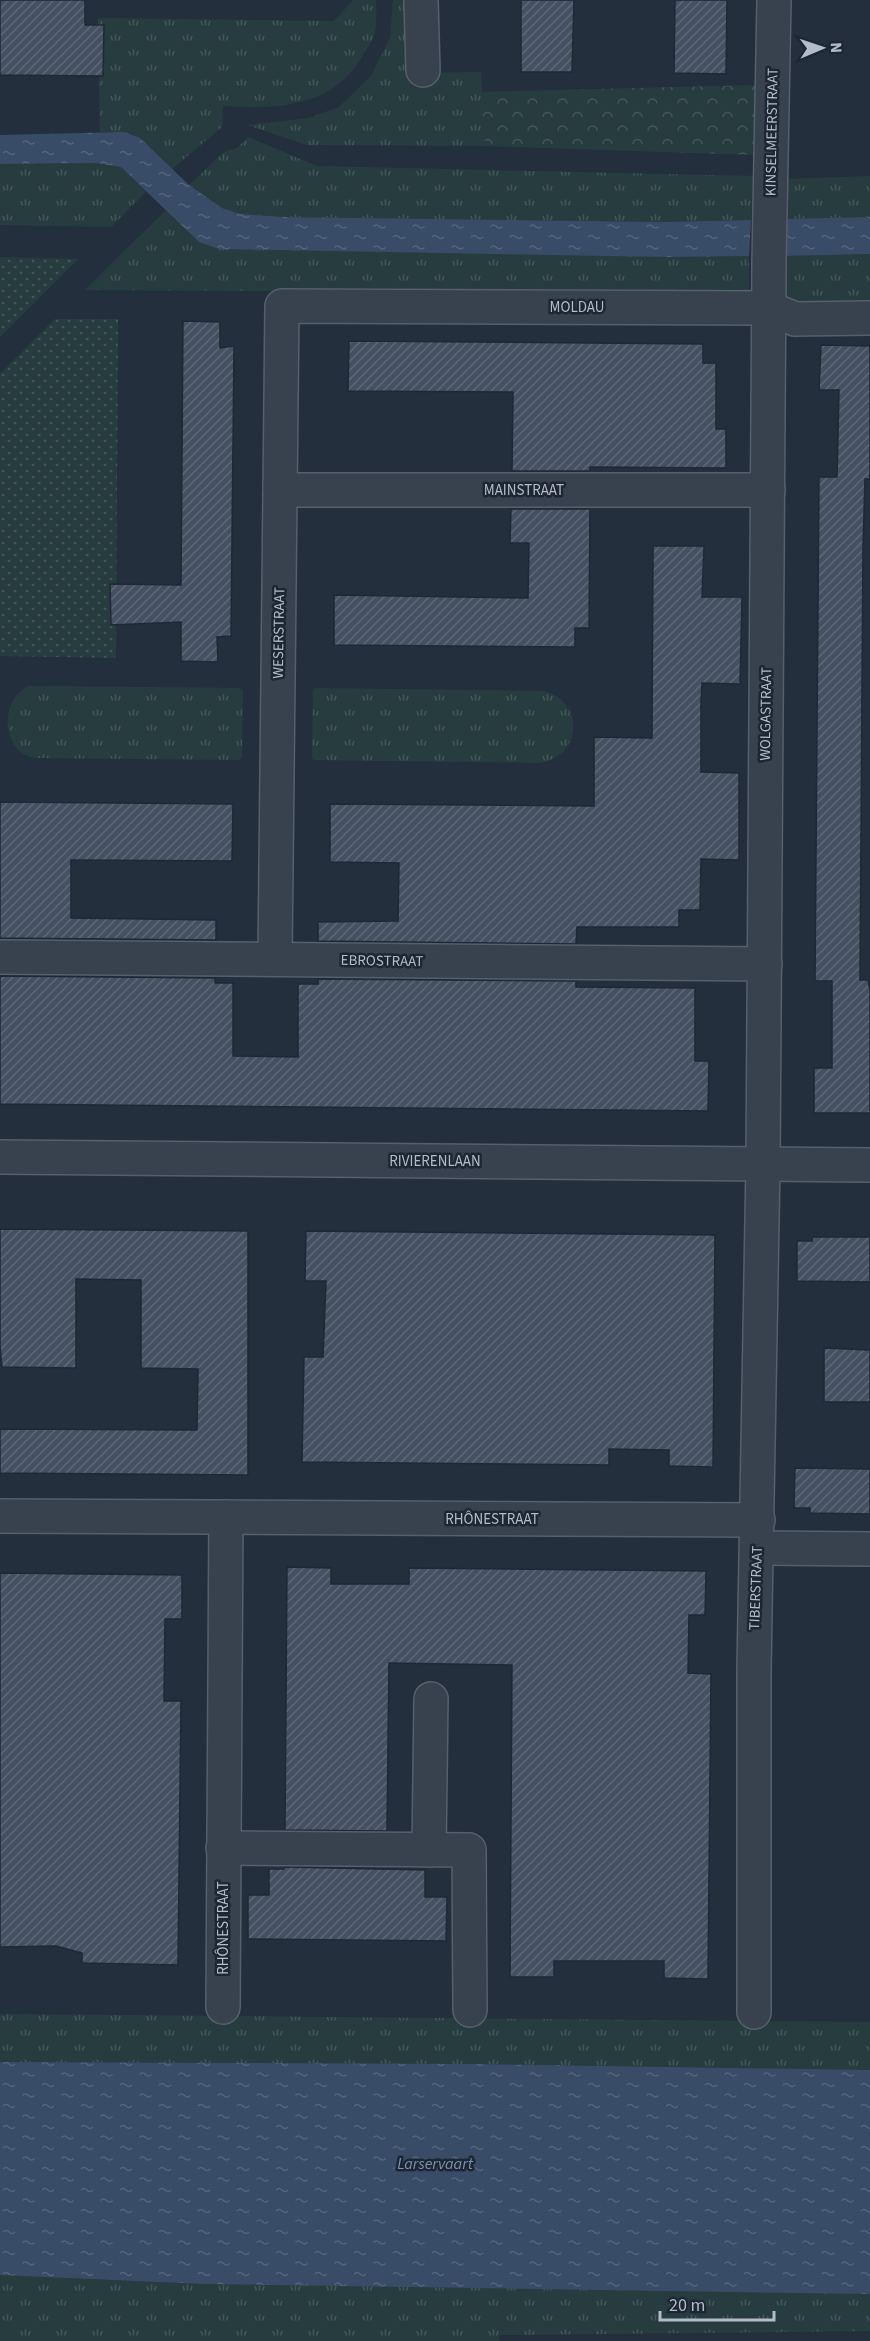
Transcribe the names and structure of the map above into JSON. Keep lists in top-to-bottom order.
{
  "streets": {
    "street": [
      "KINSELMEERSTRAAT",
      "MOLDAU",
      "MAINSTRAAT",
      "WESERSTRAAT",
      "WOLGASTRAAT",
      "EBROSTRAAT",
      "RIVIERENLAAN",
      "RHÔNESTRAAT",
      "TIBERSTRAAT"
    ]
  },
  "crossings": [
    ["KINSELMEERSTRAAT", "WOLGASTRAAT"],
    ["MOLDAU", "WESERSTRAAT"],
    ["MOLDAU", "WOLGASTRAAT"],
    ["MAINSTRAAT", "WESERSTRAAT"],
    ["MAINSTRAAT", "WOLGASTRAAT"],
    ["WESERSTRAAT", "EBROSTRAAT"],
    ["WOLGASTRAAT", "EBROSTRAAT"],
    ["WOLGASTRAAT", "RIVIERENLAAN"],
    ["WOLGASTRAAT", "TIBERSTRAAT"],
    ["RIVIERENLAAN", "TIBERSTRAAT"],
    ["RHÔNESTRAAT", "TIBERSTRAAT"]
  ],
  "water": ["Larservaart"],
  "scale_bar": "20 m",
  "north": "right"
}
